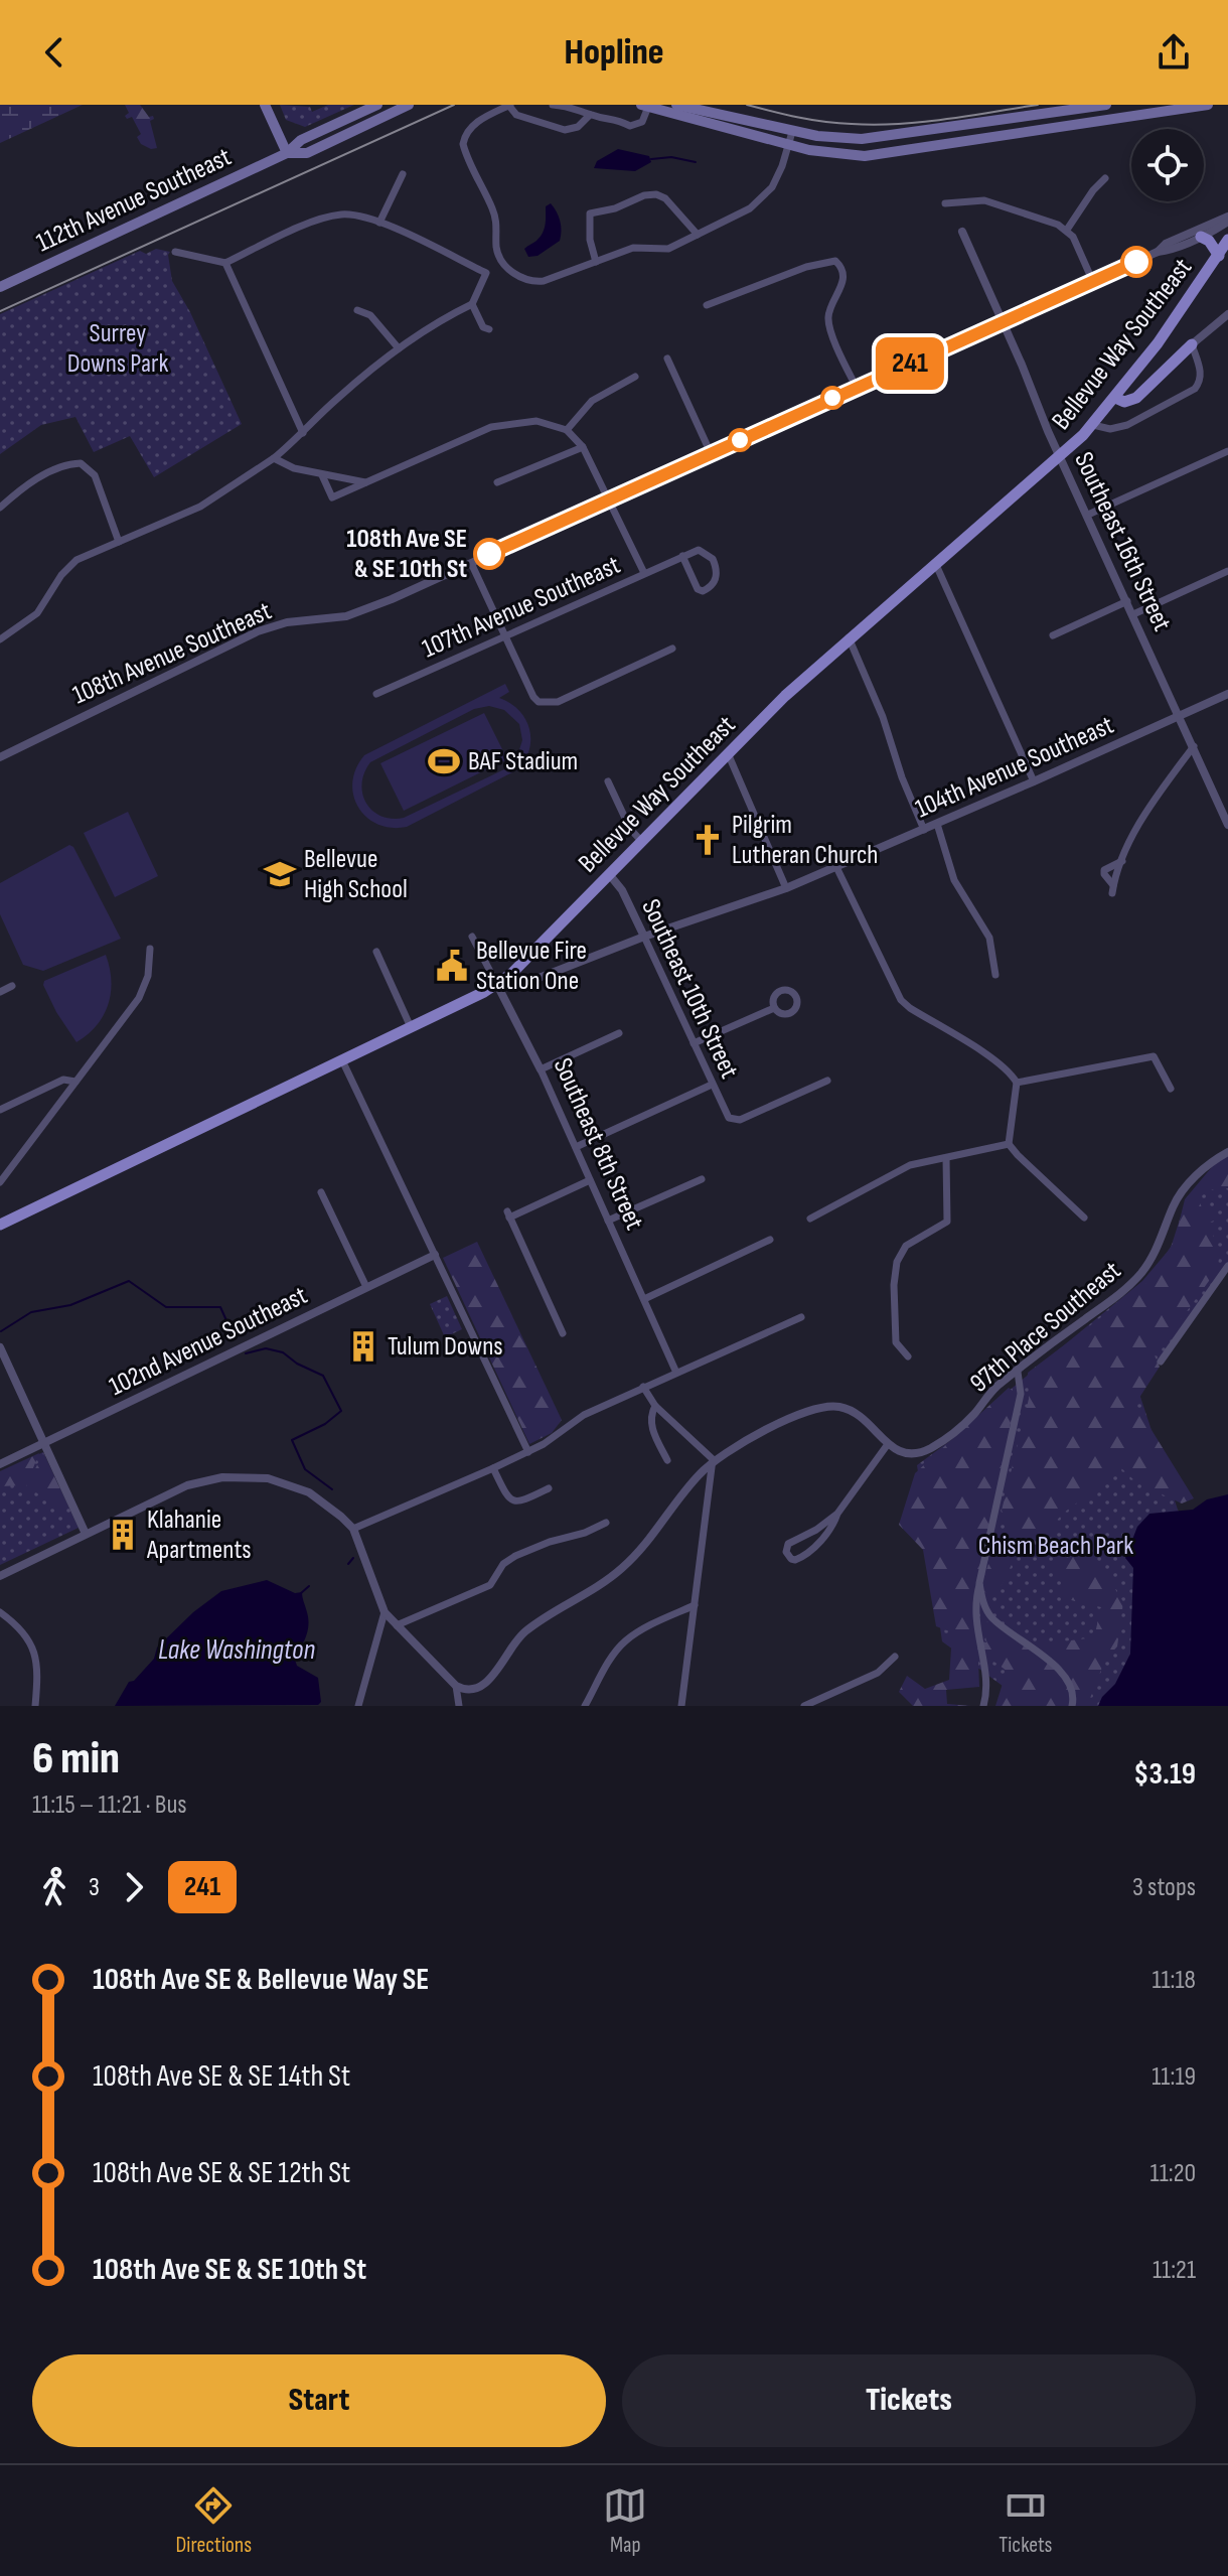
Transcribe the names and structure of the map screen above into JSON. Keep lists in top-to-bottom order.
{
  "streets": {
    "main road": ["112th Avenue Southeast", "Bellevue Way Southeast"],
    "street": [
      "Southeast 16th Street",
      "107th Avenue Southeast",
      "108th Avenue Southeast",
      "104th Avenue Southeast",
      "Southeast 10th Street",
      "Southeast 8th Street",
      "97th Place Southeast",
      "102nd Avenue Southeast"
    ]
  },
  "crossings": [
    ["Bellevue Way Southeast", "Southeast 16th Street"],
    ["Bellevue Way Southeast", "104th Avenue Southeast"],
    ["Bellevue Way Southeast", "Southeast 10th Street"],
    ["Bellevue Way Southeast", "Southeast 8th Street"],
    ["Southeast 16th Street", "108th Avenue Southeast"],
    ["Southeast 16th Street", "104th Avenue Southeast"],
    ["104th Avenue Southeast", "Southeast 10th Street"],
    ["104th Avenue Southeast", "Southeast 8th Street"]
  ],
  "water": ["Lake Washington"],
  "parks": ["Surrey Downs Park", "Chism Beach Park"],
  "places": {
    "other": ["108th Ave SE & SE 10th St"],
    "sports": ["BAF Stadium"],
    "church": ["Pilgrim Lutheran Church"],
    "school or university": ["Bellevue High School"],
    "public building": ["Bellevue Fire Station One"],
    "building": ["Tulum Downs", "Klahanie Apartments"]
  },
  "lines": ["bus line 241"],
  "page": {
    "header": "Hopline",
    "on_map": "241",
    "heading": ["6 min", "11:15 – 11:21 · Bus", "$3.19"],
    "legs": ["3", "241", "3 stops"],
    "list": [
      {
        "name": "108th Ave SE & Bellevue Way SE",
        "value": "11:18"
      },
      {
        "name": "108th Ave SE & SE 14th St",
        "value": "11:19"
      },
      {
        "name": "108th Ave SE & SE 12th St",
        "value": "11:20"
      },
      {
        "name": "108th Ave SE & SE 10th St",
        "value": "11:21"
      }
    ],
    "buttons": ["Start", "Tickets"],
    "tabs": ["Directions", "Map", "Tickets"]
  }
}
